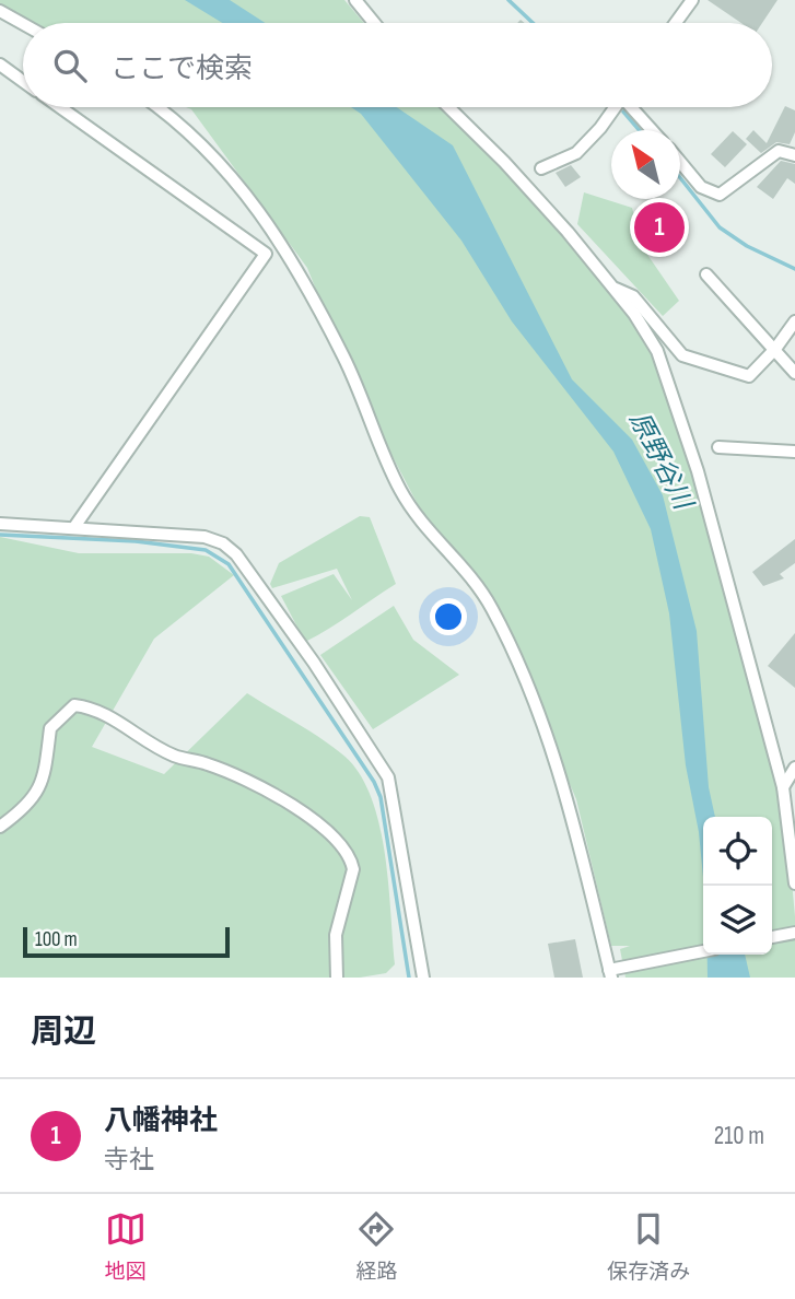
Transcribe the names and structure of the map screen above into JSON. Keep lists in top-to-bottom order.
{
  "water": ["原野谷川"],
  "scale_bar": "100 m",
  "north": "top left",
  "page": {
    "search": "ここで検索",
    "pins": "1",
    "scale": "100 m",
    "heading": "周辺",
    "list": [
      {
        "mark": "1",
        "name": "八幡神社",
        "note": "寺社",
        "value": "210 m"
      }
    ],
    "nav": ["地図", "経路", "保存済み"]
  }
}
